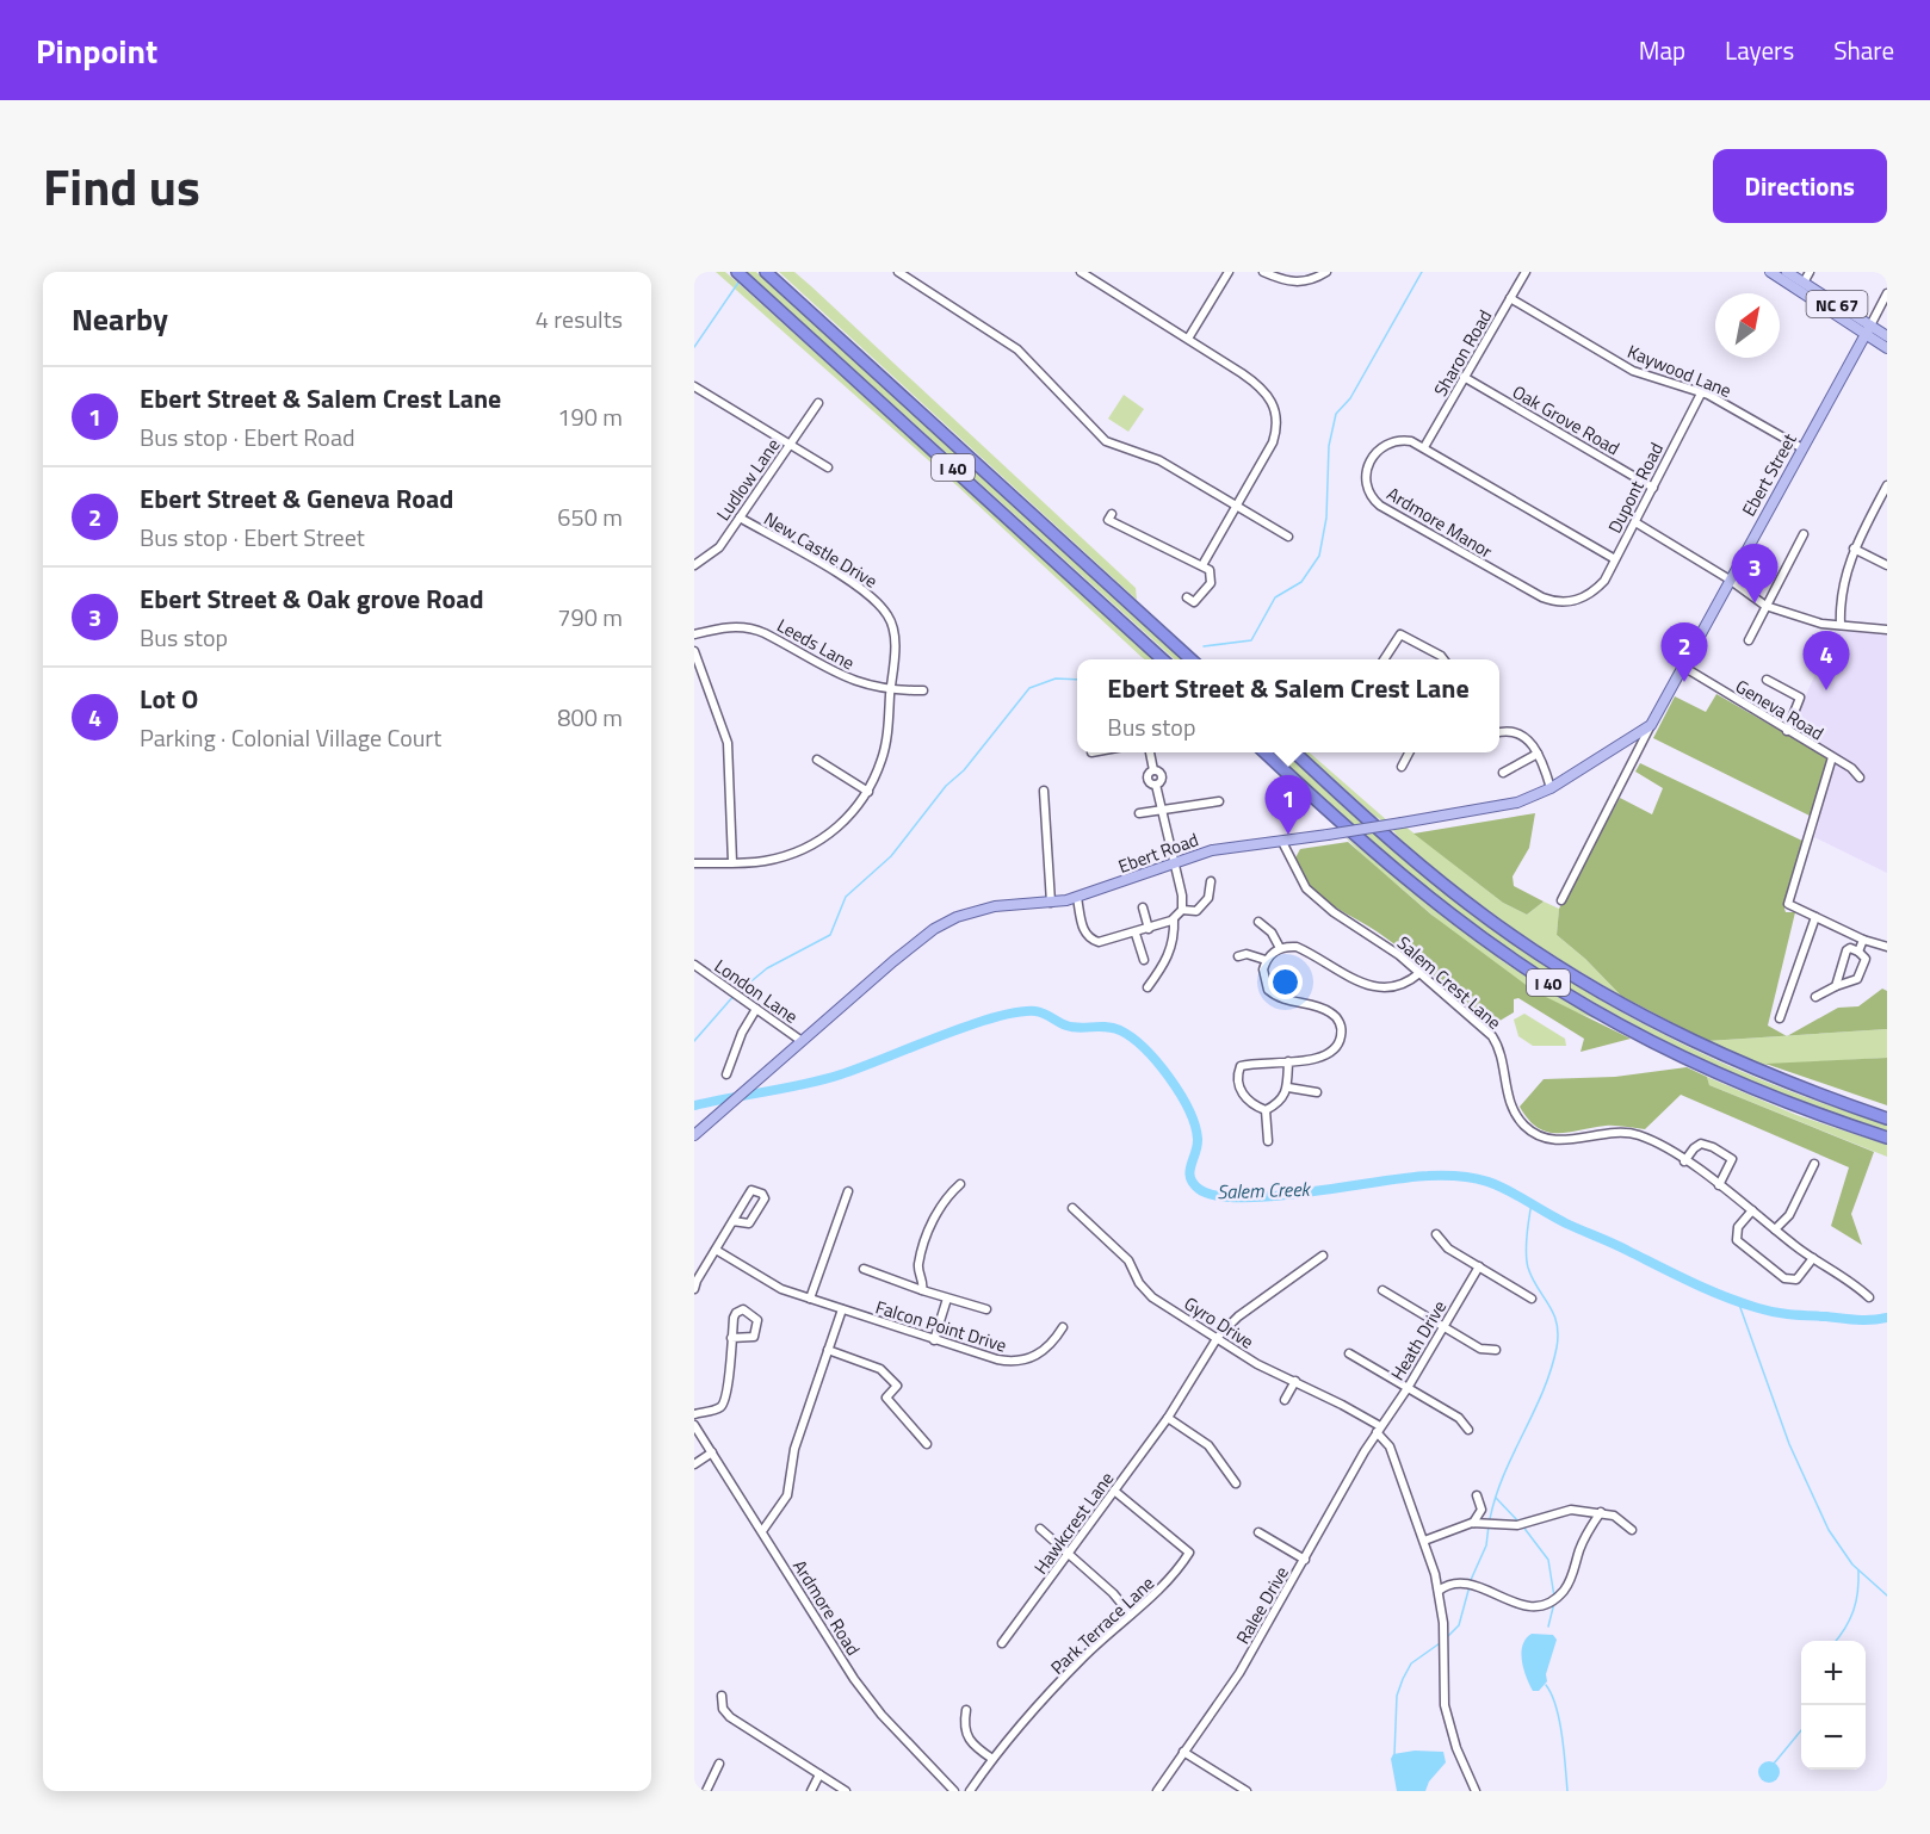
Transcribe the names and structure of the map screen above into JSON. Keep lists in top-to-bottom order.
{
  "streets": {
    "highway": ["I 40"],
    "main road": ["NC 67", "Ebert Street", "Ebert Road"],
    "street": [
      "Sharon Road",
      "Kaywood Lane",
      "Oak Grove Road",
      "Ludlow Lane",
      "Dupont Road",
      "Ardmore Manor",
      "New Castle Drive",
      "Leeds Lane",
      "Geneva Road",
      "Salem Crest Lane",
      "London Lane",
      "Gyro Drive",
      "Falcon Point Drive",
      "Heath Drive",
      "Hawkcrest Lane",
      "Ralee Drive",
      "Ardmore Road",
      "Park Terrace Lane"
    ]
  },
  "crossings": [
    ["NC 67", "Ebert Street"],
    ["Sharon Road", "Kaywood Lane"],
    ["Sharon Road", "Oak Grove Road"],
    ["Sharon Road", "Ardmore Manor"],
    ["Kaywood Lane", "Ebert Street"],
    ["Kaywood Lane", "Dupont Road"],
    ["Oak Grove Road", "Dupont Road"],
    ["Ebert Street", "Geneva Road"],
    ["Ebert Street", "Ebert Road"],
    ["Ludlow Lane", "New Castle Drive"],
    ["Dupont Road", "Ardmore Manor"],
    ["New Castle Drive", "Leeds Lane"],
    ["Ebert Road", "Salem Crest Lane"],
    ["Ebert Road", "London Lane"],
    ["Gyro Drive", "Heath Drive"],
    ["Gyro Drive", "Hawkcrest Lane"],
    ["Gyro Drive", "Ralee Drive"],
    ["Heath Drive", "Ralee Drive"],
    ["Hawkcrest Lane", "Park Terrace Lane"]
  ],
  "water": ["Salem Creek"],
  "north": "top right",
  "page": {
    "header": "Pinpoint",
    "nav": ["Map", "Layers", "Share"],
    "title": "Find us",
    "buttons": "Directions",
    "heading": ["Nearby", "4 results"],
    "list": [
      {
        "mark": "1",
        "name": "Ebert Street & Salem Crest Lane",
        "note": "Bus stop · Ebert Road",
        "value": "190 m"
      },
      {
        "mark": "2",
        "name": "Ebert Street & Geneva Road",
        "note": "Bus stop · Ebert Street",
        "value": "650 m"
      },
      {
        "mark": "3",
        "name": "Ebert Street & Oak grove Road",
        "note": "Bus stop",
        "value": "790 m"
      },
      {
        "mark": "4",
        "name": "Lot O",
        "note": "Parking · Colonial Village Court",
        "value": "800 m"
      }
    ],
    "pins": [
      "3",
      "2",
      "4",
      "1"
    ],
    "popup": ["Ebert Street & Salem Crest Lane", "Bus stop"],
    "map_buttons": ["+", "−"]
  }
}
